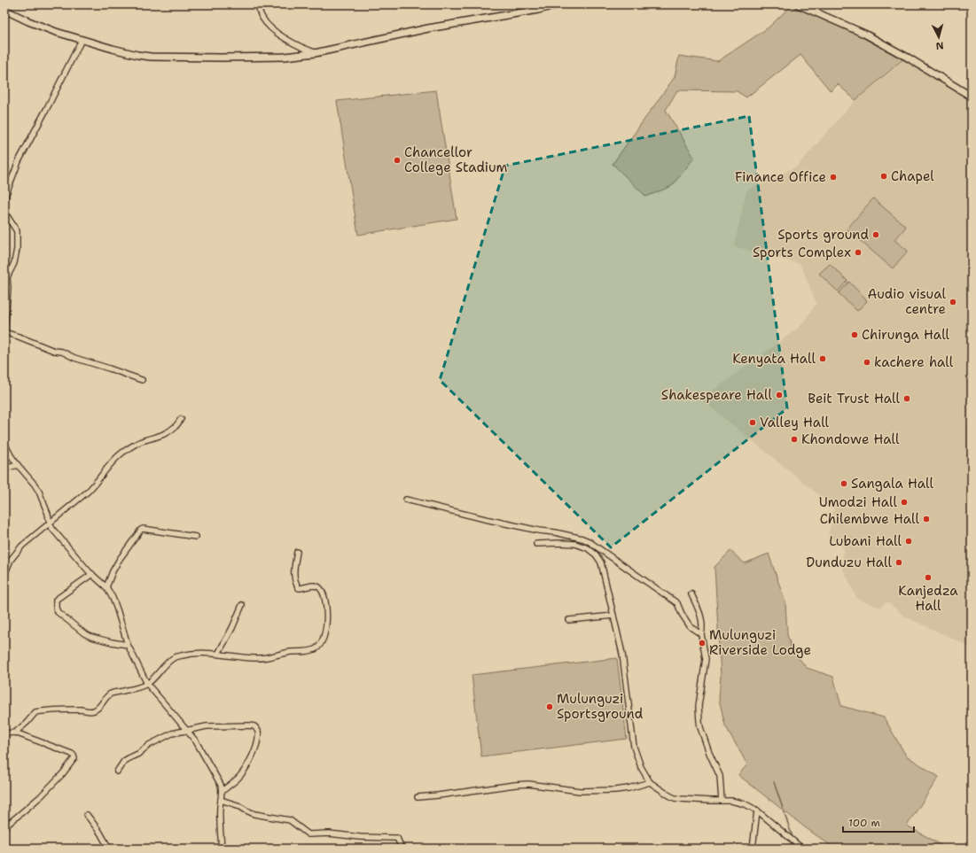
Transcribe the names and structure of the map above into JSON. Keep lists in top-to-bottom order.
{
  "places": [
    "Chancellor College Stadium",
    "Chapel",
    "Finance Office",
    "Sports ground",
    "Sports Complex",
    "Audio visual centre",
    "Chirunga Hall",
    "Kenyata Hall",
    "kachere hall",
    "Shakespeare Hall",
    "Beit Trust Hall",
    "Valley Hall",
    "Khondowe Hall",
    "Sangala Hall",
    "Umodzi Hall",
    "Chilembwe Hall",
    "Lubani Hall",
    "Dunduzu Hall",
    "Kanjedza Hall",
    "Mulunguzi Riverside Lodge",
    "Mulunguzi Sportsground"
  ],
  "scale_bar": "100 m",
  "north": "bottom"
}
